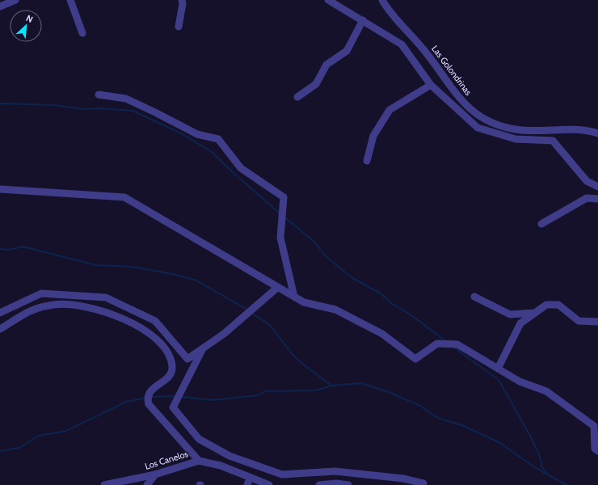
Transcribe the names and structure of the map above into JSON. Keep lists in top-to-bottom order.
{
  "streets": {
    "street": ["Las Golondrinas", "Los Canelos"]
  },
  "north": "top right"
}
